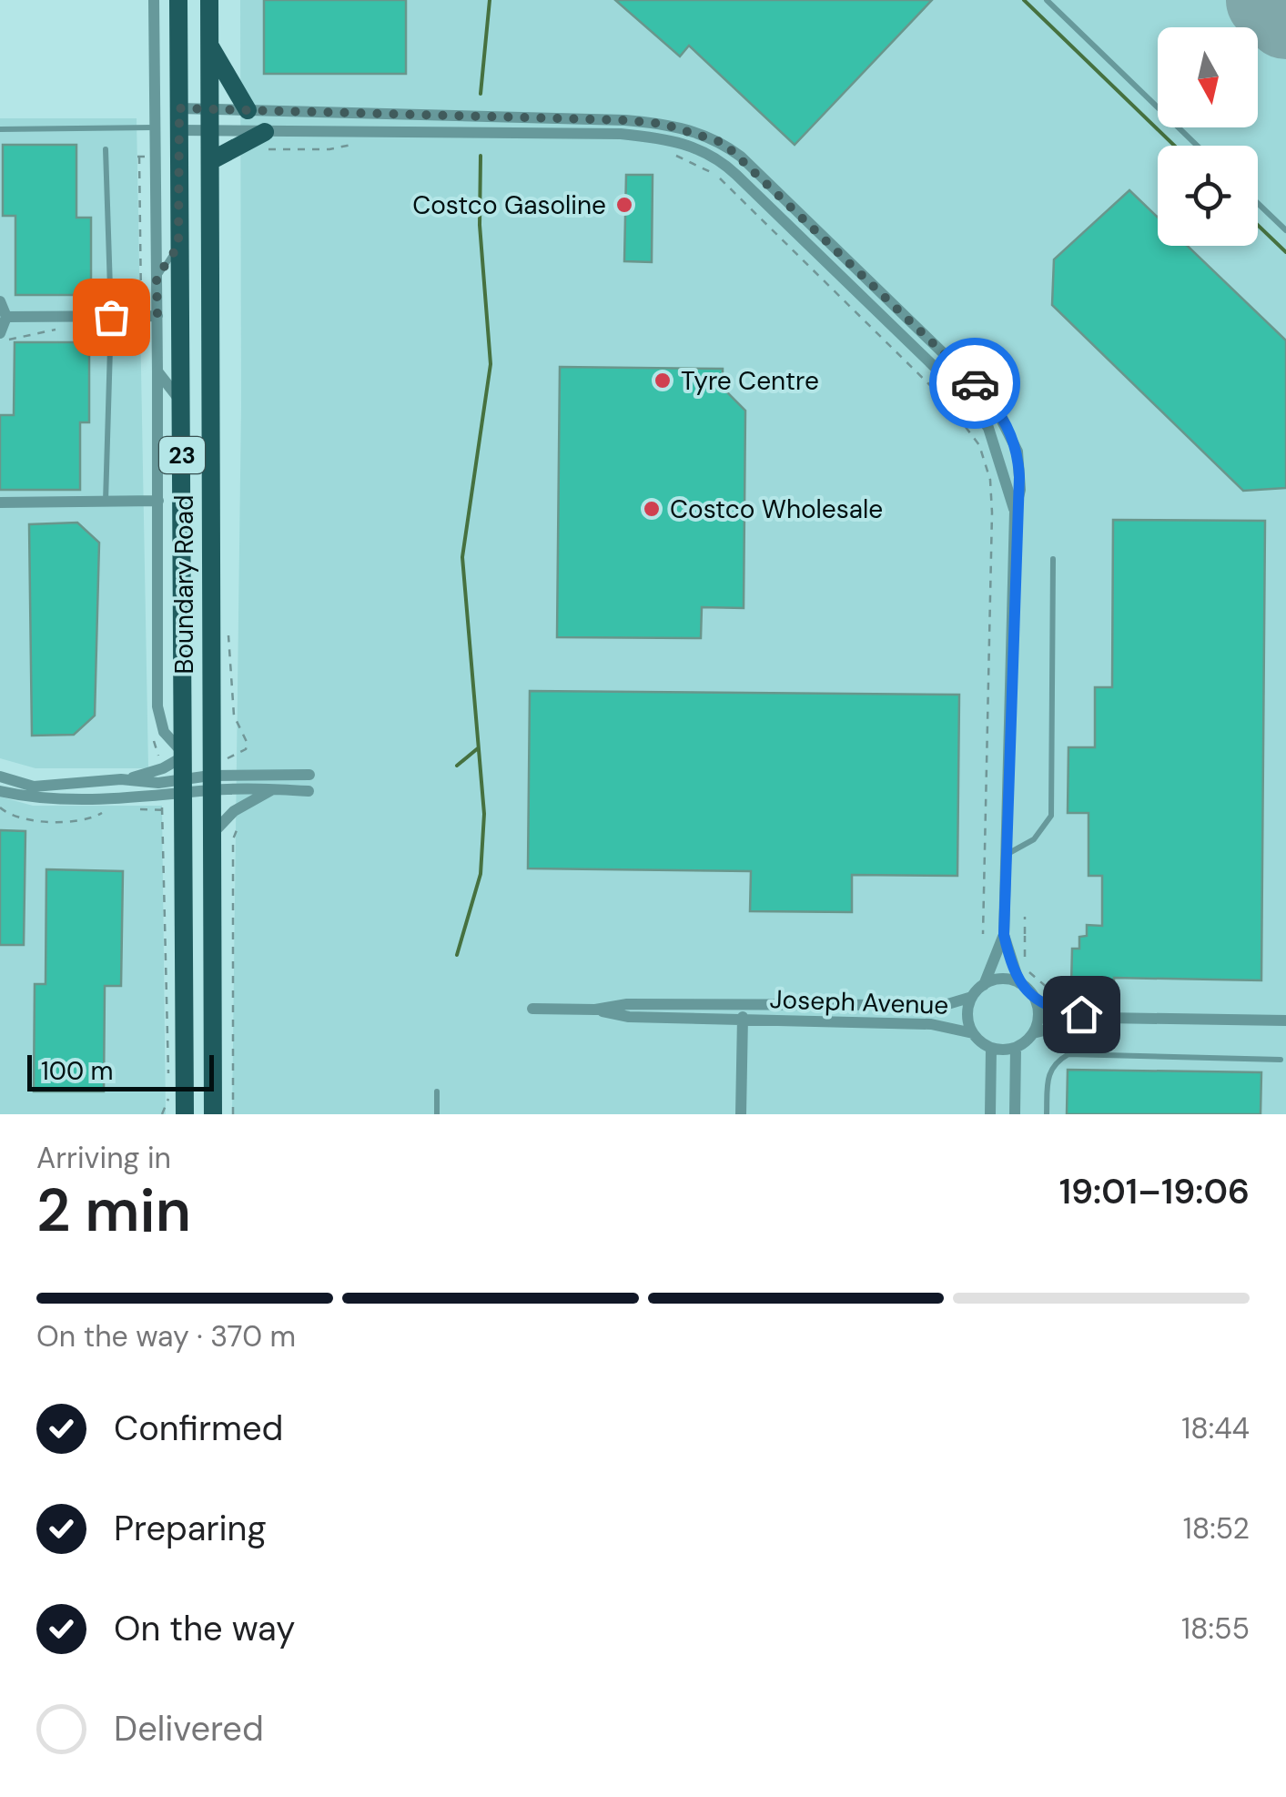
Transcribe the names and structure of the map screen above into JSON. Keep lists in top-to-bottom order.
{
  "streets": {
    "main road": ["23", "Boundary Road"],
    "street": ["Joseph Avenue"]
  },
  "places": ["Costco Gasoline", "Tyre Centre", "Costco Wholesale"],
  "scale_bar": "100 m",
  "north": "bottom",
  "page": {
    "scale": "100 m",
    "heading": ["2 min", "Arriving in", "19:01–19:06"],
    "bar": "On the way · 370 m",
    "list": [
      ["Confirmed", "18:44"],
      ["Preparing", "18:52"],
      ["On the way", "18:55"],
      "Delivered"
    ]
  }
}
